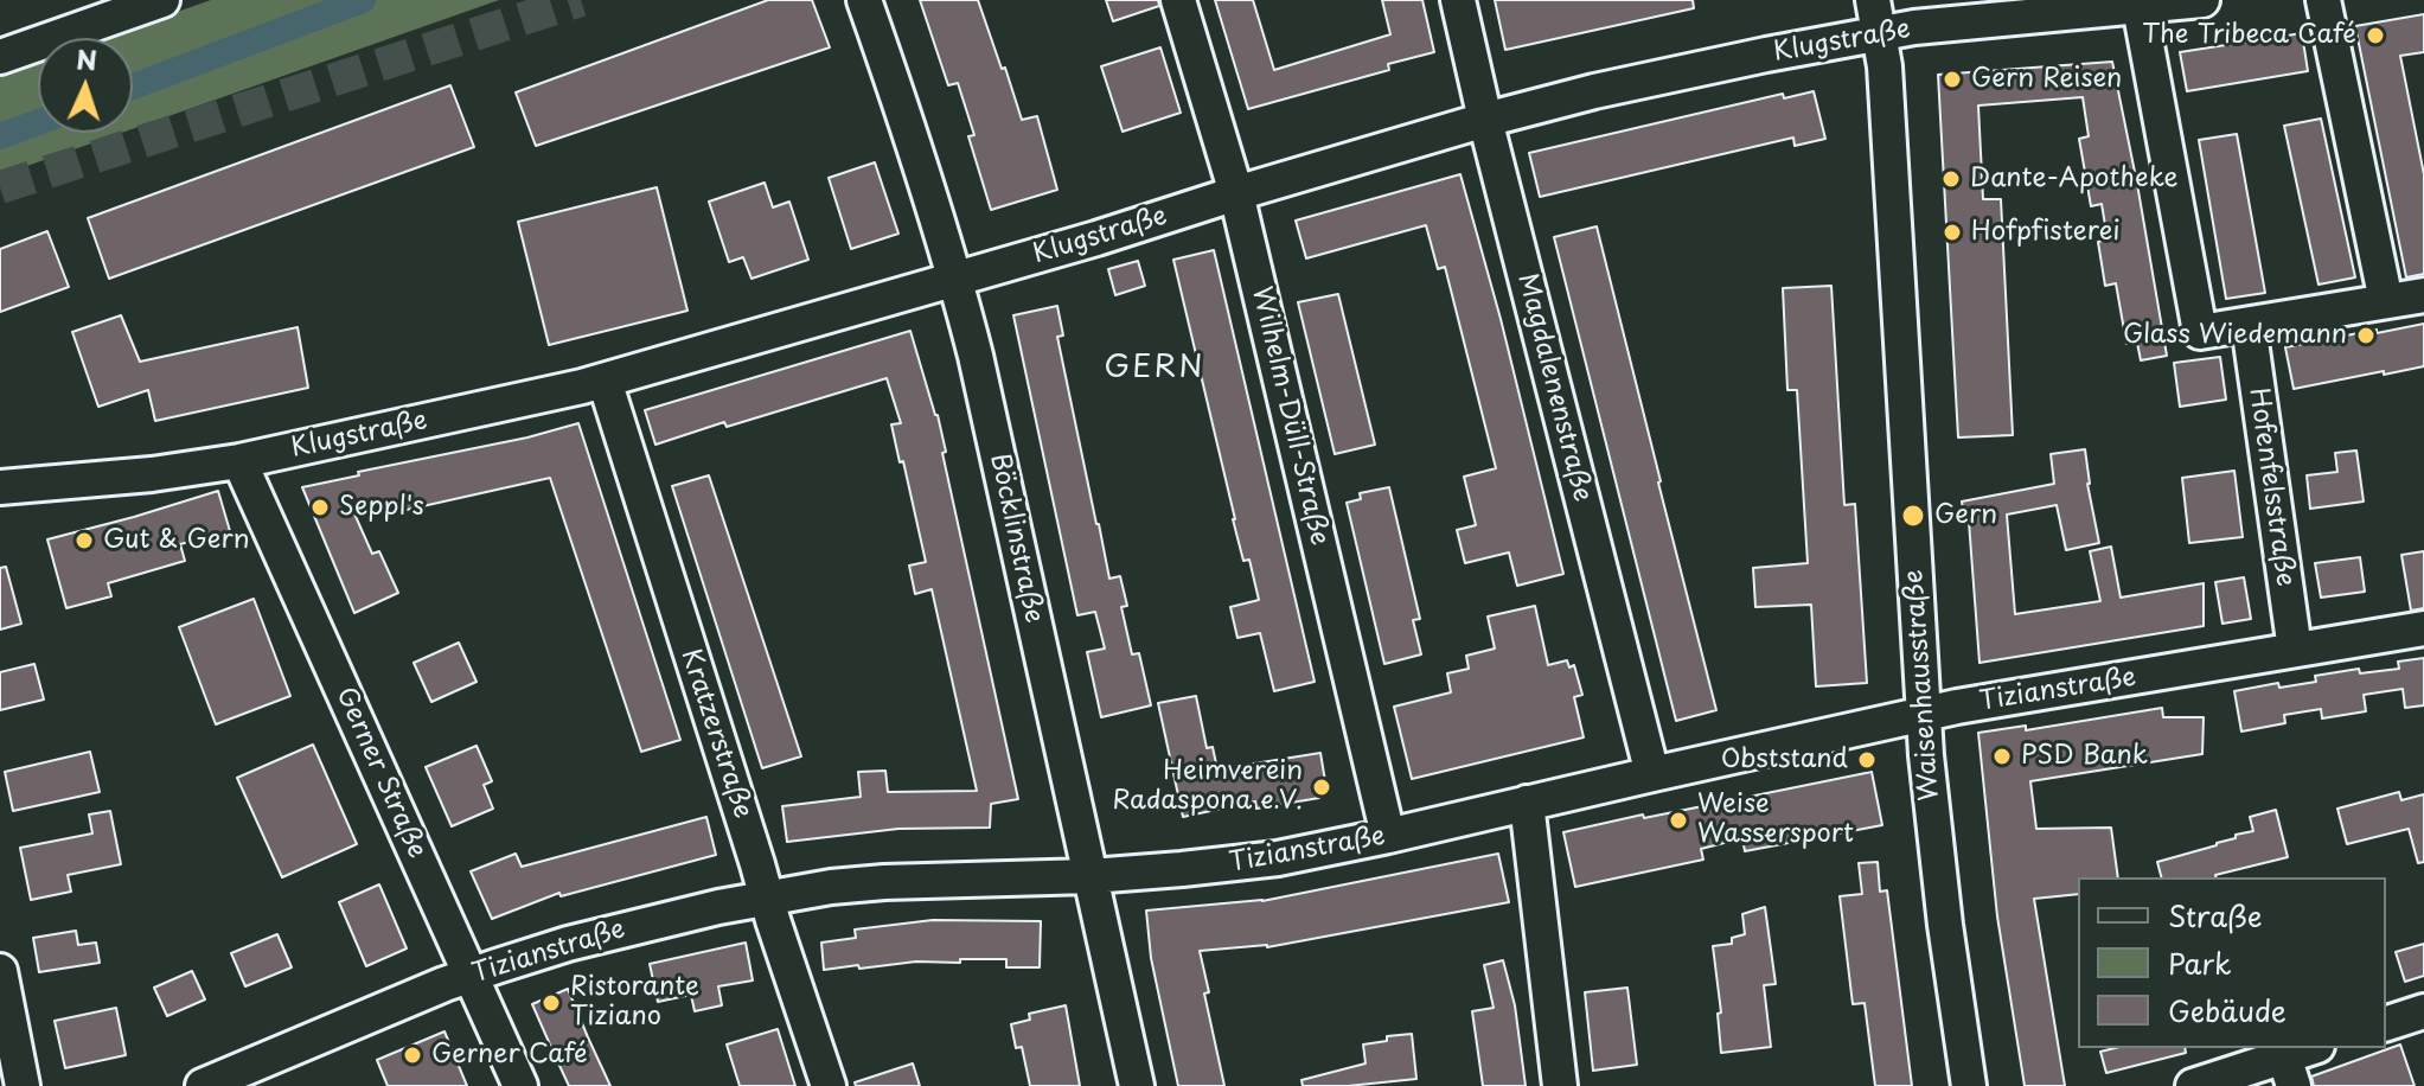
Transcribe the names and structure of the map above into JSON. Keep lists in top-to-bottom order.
{
  "streets": {
    "street": [
      "Klugstraße",
      "Magdalenenstraße",
      "Wilhelm-Düll-Straße",
      "Hofenfelsstraße",
      "Böcklinstraße",
      "Waisenhausstraße",
      "Tizianstraße",
      "Kratzerstraße",
      "Gerner Straße"
    ]
  },
  "crossings": [
    ["Klugstraße", "Magdalenenstraße"],
    ["Klugstraße", "Wilhelm-Düll-Straße"],
    ["Klugstraße", "Böcklinstraße"],
    ["Klugstraße", "Waisenhausstraße"],
    ["Klugstraße", "Kratzerstraße"],
    ["Klugstraße", "Gerner Straße"],
    ["Magdalenenstraße", "Tizianstraße"],
    ["Wilhelm-Düll-Straße", "Tizianstraße"],
    ["Hofenfelsstraße", "Tizianstraße"],
    ["Böcklinstraße", "Tizianstraße"],
    ["Waisenhausstraße", "Tizianstraße"],
    ["Tizianstraße", "Kratzerstraße"],
    ["Tizianstraße", "Gerner Straße"]
  ],
  "districts": ["GERN"],
  "places": [
    "The Tribeca Café",
    "Gern Reisen",
    "Dante-Apotheke",
    "Hofpfisterei",
    "Glass Wiedemann",
    "Seppl's",
    "Gern",
    "Gut & Gern",
    "PSD Bank",
    "Obststand",
    "Heimverein Radaspona e.V.",
    "Weise Wassersport",
    "Ristorante Tiziano",
    "Gerner Café"
  ],
  "legend": ["Straße", "Park", "Gebäude"],
  "north": "top"
}
